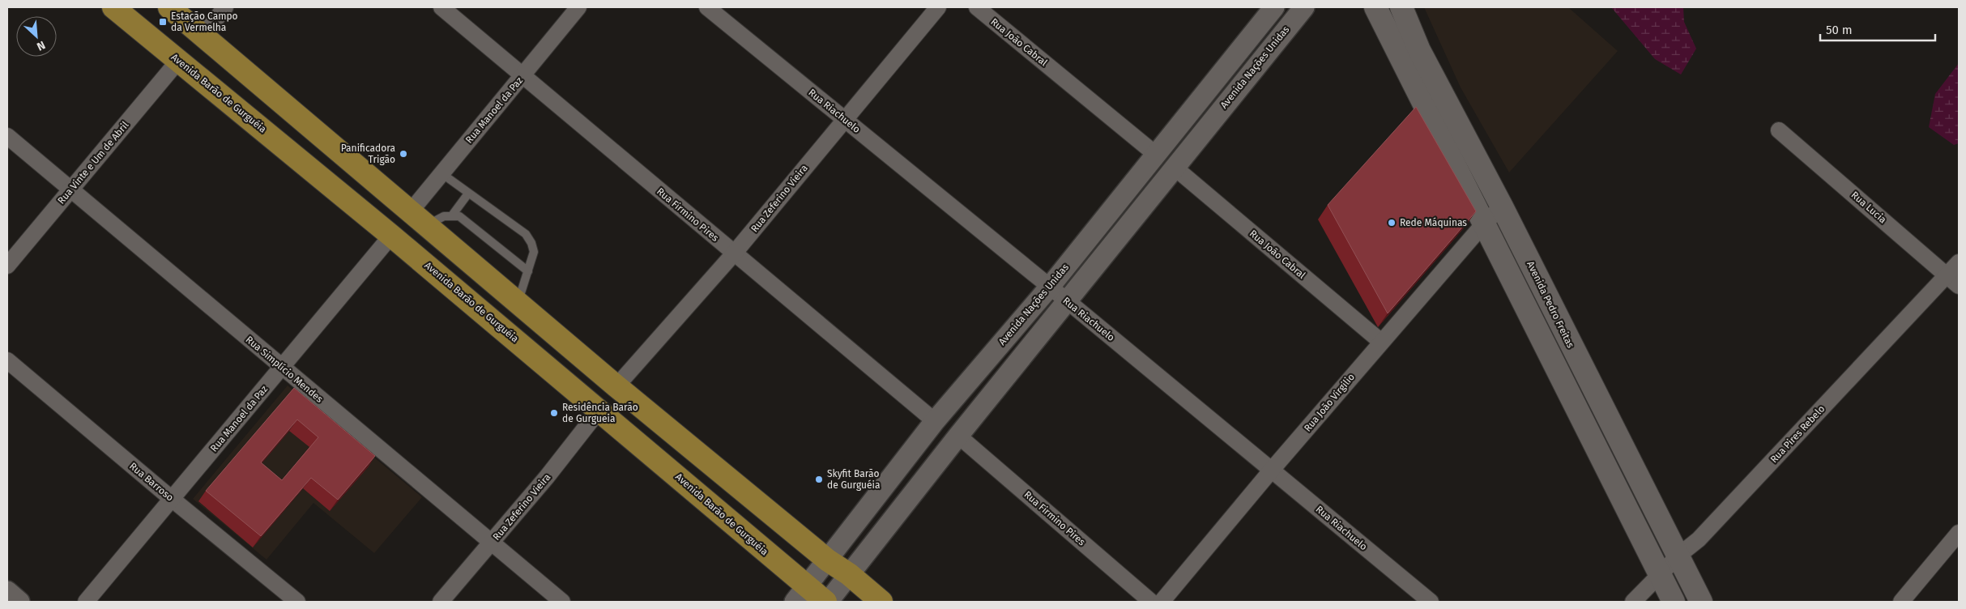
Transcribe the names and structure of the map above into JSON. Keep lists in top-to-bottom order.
{
  "streets": {
    "main road": ["Avenida Barão de Gurguéia", "Avenida Pedro Freitas"],
    "street": [
      "Rua João Cabral",
      "Avenida Nações Unidas",
      "Rua Manoel da Paz",
      "Rua Riachuelo",
      "Rua Vinte e Um de Abril",
      "Rua Zeferino Vieira",
      "Rua Lucia",
      "Rua Firmino Pires",
      "Rua Simplício Mendes",
      "Rua João Virgilio",
      "Rua Pires Rebelo",
      "Rua Barroso"
    ]
  },
  "crossings": [
    ["Rua João Cabral", "Avenida Nações Unidas"],
    ["Rua João Cabral", "Rua João Virgilio"],
    ["Avenida Nações Unidas", "Avenida Barão de Gurguéia"],
    ["Avenida Nações Unidas", "Rua Riachuelo"],
    ["Avenida Nações Unidas", "Rua Firmino Pires"],
    ["Avenida Barão de Gurguéia", "Rua Manoel da Paz"],
    ["Avenida Barão de Gurguéia", "Rua Vinte e Um de Abril"],
    ["Avenida Barão de Gurguéia", "Rua Zeferino Vieira"],
    ["Rua Manoel da Paz", "Rua Firmino Pires"],
    ["Rua Manoel da Paz", "Rua Simplício Mendes"],
    ["Rua Manoel da Paz", "Rua Barroso"],
    ["Rua Riachuelo", "Rua Zeferino Vieira"],
    ["Rua Riachuelo", "Rua João Virgilio"],
    ["Rua Vinte e Um de Abril", "Rua Simplício Mendes"],
    ["Rua Zeferino Vieira", "Rua Firmino Pires"],
    ["Rua Zeferino Vieira", "Rua Simplício Mendes"],
    ["Rua Lucia", "Rua Pires Rebelo"],
    ["Avenida Pedro Freitas", "Rua João Virgilio"],
    ["Avenida Pedro Freitas", "Rua Pires Rebelo"]
  ],
  "places": {
    "transit": ["Estação Campo da Vermelha"],
    "other": [
      "Panificadora Trigão",
      "Rede Máquinas",
      "Residência Barão de Gurgueia",
      "Skyfit Barão de Gurguéia"
    ]
  },
  "scale_bar": "50 m",
  "north": "bottom right"
}
